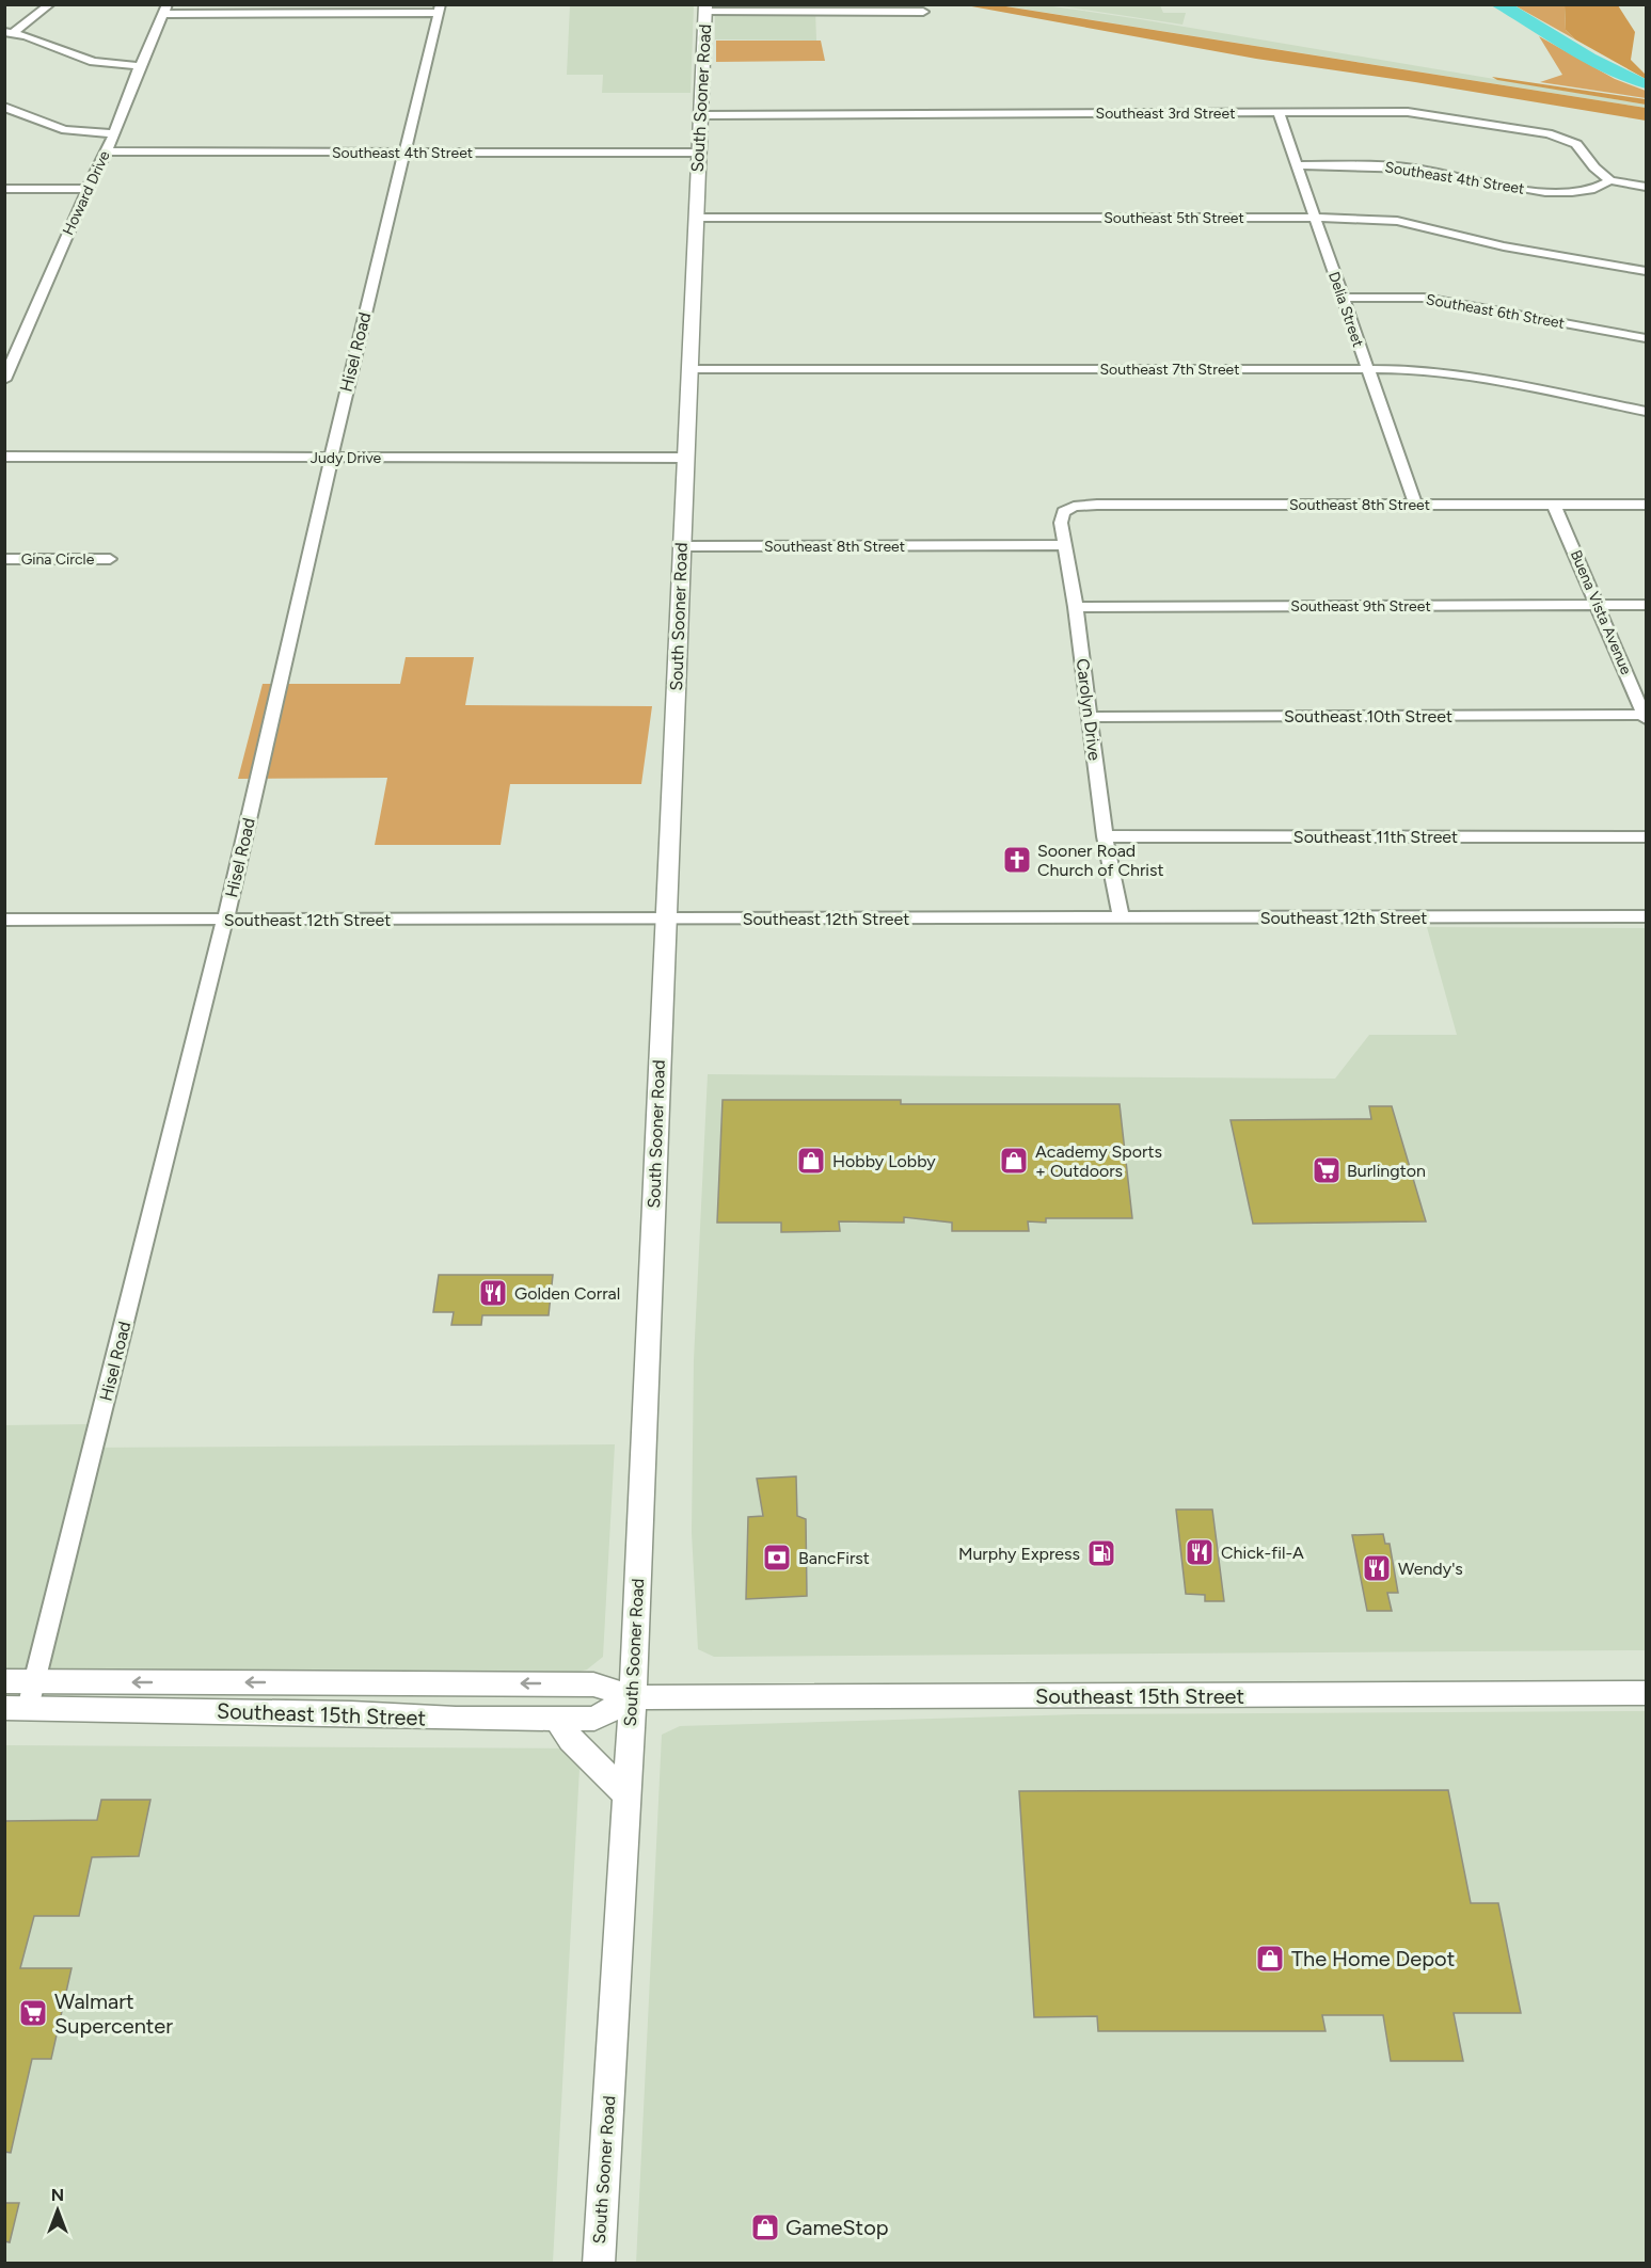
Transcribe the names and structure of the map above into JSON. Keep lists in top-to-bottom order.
{
  "streets": {
    "main road": ["South Sooner Road", "Southeast 15th Street"],
    "street": [
      "Southeast 3rd Street",
      "Southeast 4th Street",
      "Howard Drive",
      "Southeast 5th Street",
      "Delia Street",
      "Southeast 6th Street",
      "Hisel Road",
      "Southeast 7th Street",
      "Judy Drive",
      "Southeast 8th Street",
      "Gina Circle",
      "Southeast 9th Street",
      "Buena Vista Avenue",
      "Carolyn Drive",
      "Southeast 10th Street",
      "Southeast 11th Street",
      "Southeast 12th Street"
    ]
  },
  "crossings": [
    ["South Sooner Road", "Southeast 3rd Street"],
    ["South Sooner Road", "Southeast 4th Street"],
    ["South Sooner Road", "Southeast 5th Street"],
    ["South Sooner Road", "Southeast 7th Street"],
    ["South Sooner Road", "Judy Drive"],
    ["South Sooner Road", "Southeast 8th Street"],
    ["South Sooner Road", "Southeast 12th Street"],
    ["South Sooner Road", "Southeast 15th Street"],
    ["Southeast 3rd Street", "Southeast 4th Street"],
    ["Southeast 3rd Street", "Delia Street"],
    ["Southeast 4th Street", "Howard Drive"],
    ["Southeast 4th Street", "Delia Street"],
    ["Southeast 4th Street", "Hisel Road"],
    ["Southeast 5th Street", "Delia Street"],
    ["Delia Street", "Southeast 6th Street"],
    ["Delia Street", "Southeast 7th Street"],
    ["Delia Street", "Southeast 8th Street"],
    ["Hisel Road", "Judy Drive"],
    ["Hisel Road", "Southeast 12th Street"],
    ["Hisel Road", "Southeast 15th Street"],
    ["Southeast 8th Street", "Buena Vista Avenue"],
    ["Southeast 8th Street", "Carolyn Drive"],
    ["Southeast 9th Street", "Buena Vista Avenue"],
    ["Southeast 9th Street", "Carolyn Drive"],
    ["Buena Vista Avenue", "Southeast 10th Street"],
    ["Carolyn Drive", "Southeast 10th Street"],
    ["Carolyn Drive", "Southeast 11th Street"],
    ["Carolyn Drive", "Southeast 12th Street"]
  ],
  "places": {
    "church": ["Sooner Road Church of Christ"],
    "shop": [
      "Hobby Lobby",
      "Academy Sports + Outdoors",
      "The Home Depot",
      "GameStop"
    ],
    "supermarket": ["Burlington", "Walmart Supercenter"],
    "restaurant": ["Golden Corral", "Chick-fil-A", "Wendy's"],
    "fuel station": ["Murphy Express"],
    "bank": ["BancFirst"]
  },
  "north": "top"
}
